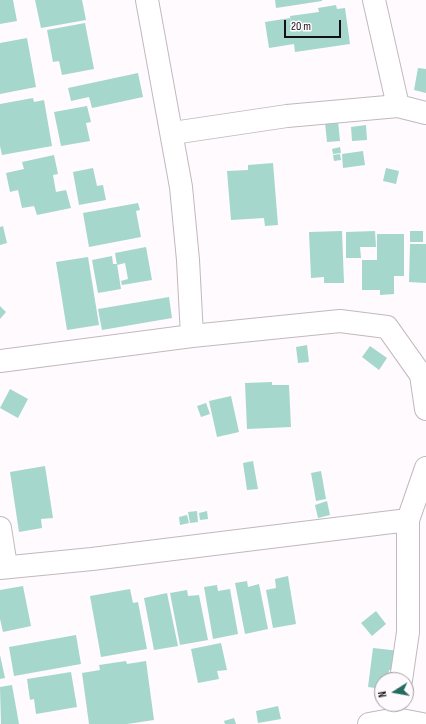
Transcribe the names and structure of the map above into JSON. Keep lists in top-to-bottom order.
{
  "scale_bar": "20 m",
  "north": "left"
}
